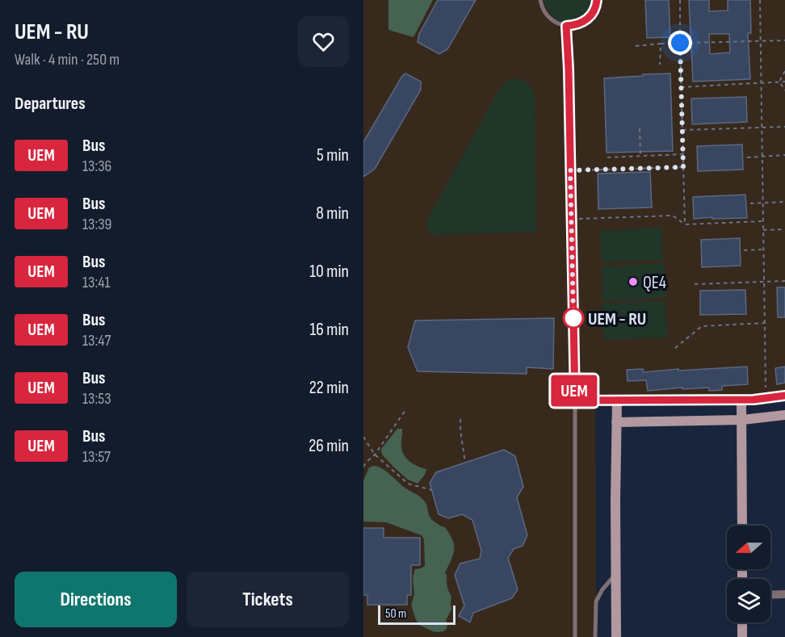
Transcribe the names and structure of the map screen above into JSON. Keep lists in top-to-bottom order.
{
  "places": ["QE4", "UEM - RU"],
  "lines": ["bus line UEM"],
  "scale_bar": "50 m",
  "north": "left",
  "page": {
    "heading": [
      ["UEM - RU", "Walk · 4 min · 250 m"],
      "Departures"
    ],
    "on_map": "UEM",
    "list": [
      {
        "mark": "UEM",
        "name": "Bus",
        "note": "13:36",
        "value": "5 min"
      },
      {
        "mark": "UEM",
        "name": "Bus",
        "note": "13:39",
        "value": "8 min"
      },
      {
        "mark": "UEM",
        "name": "Bus",
        "note": "13:41",
        "value": "10 min"
      },
      {
        "mark": "UEM",
        "name": "Bus",
        "note": "13:47",
        "value": "16 min"
      },
      {
        "mark": "UEM",
        "name": "Bus",
        "note": "13:53",
        "value": "22 min"
      },
      {
        "mark": "UEM",
        "name": "Bus",
        "note": "13:57",
        "value": "26 min"
      }
    ],
    "buttons": ["Directions", "Tickets"],
    "scale": "50 m"
  }
}
